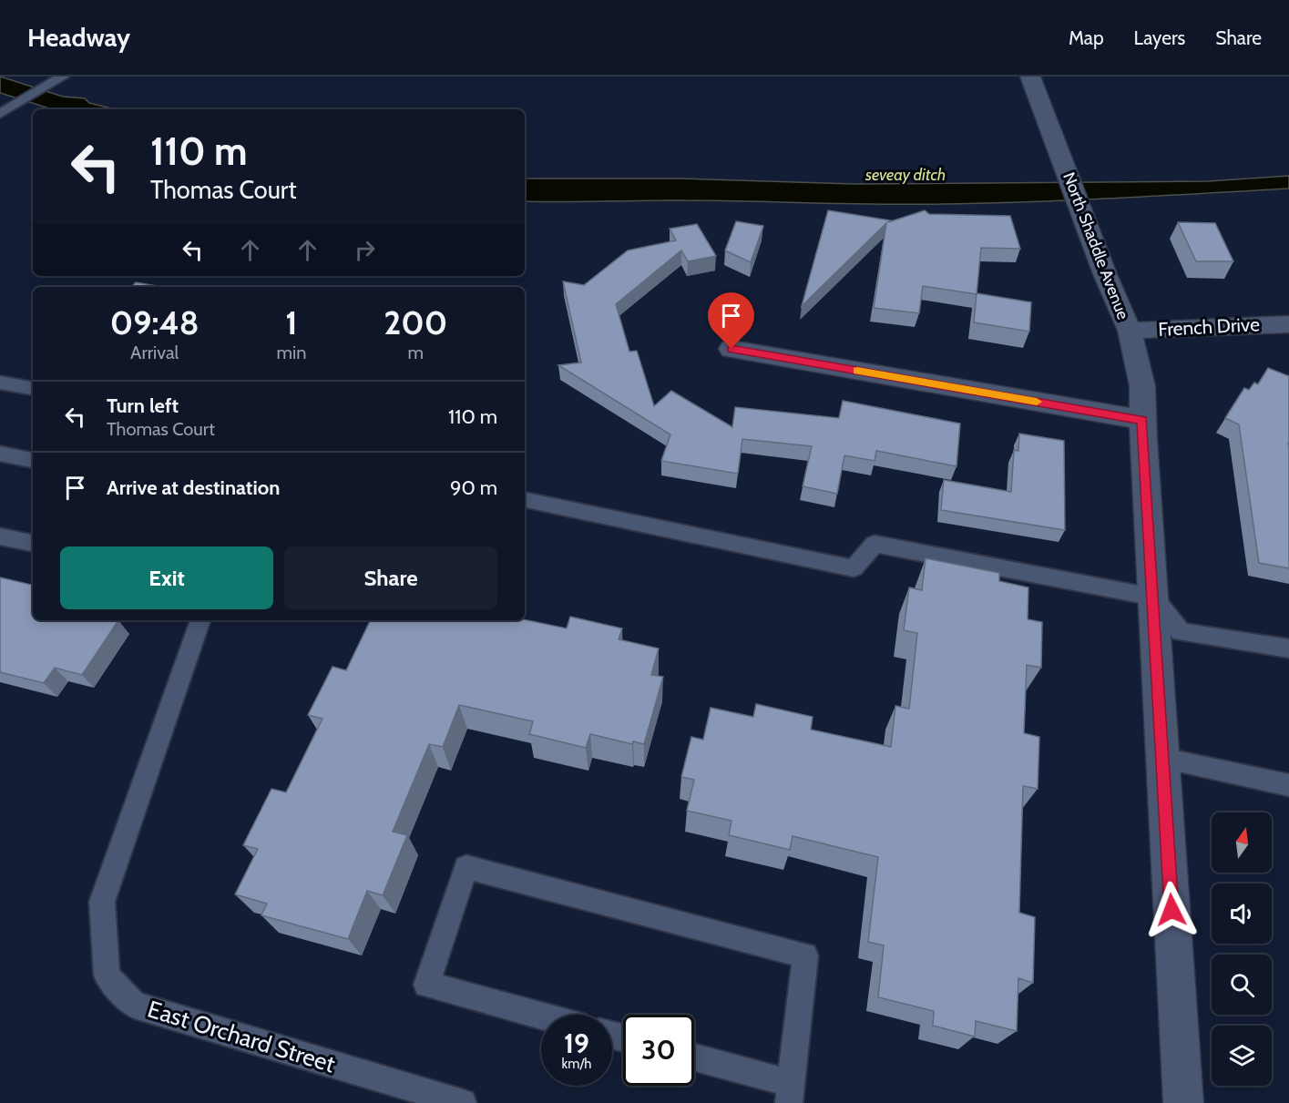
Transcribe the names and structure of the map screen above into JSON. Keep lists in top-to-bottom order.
{
  "streets": {
    "street": ["North Shaddle Avenue", "French Drive"],
    "lane": ["East Orchard Street"]
  },
  "crossings": [
    ["North Shaddle Avenue", "French Drive"]
  ],
  "water": ["seveay ditch"],
  "north": "top",
  "page": {
    "header": "Headway",
    "nav": ["Map", "Layers", "Share"],
    "turn": ["110 m", "Thomas Court"],
    "eta": [
      "09:48",
      "Arrival",
      "1",
      "min",
      "200",
      "m"
    ],
    "list": [
      {
        "name": "Turn left",
        "note": "Thomas Court",
        "value": "110 m"
      },
      {
        "name": "Arrive at destination",
        "value": "90 m"
      }
    ],
    "buttons": ["Exit", "Share"],
    "speed": "19 km/h",
    "limit": "30"
  }
}
